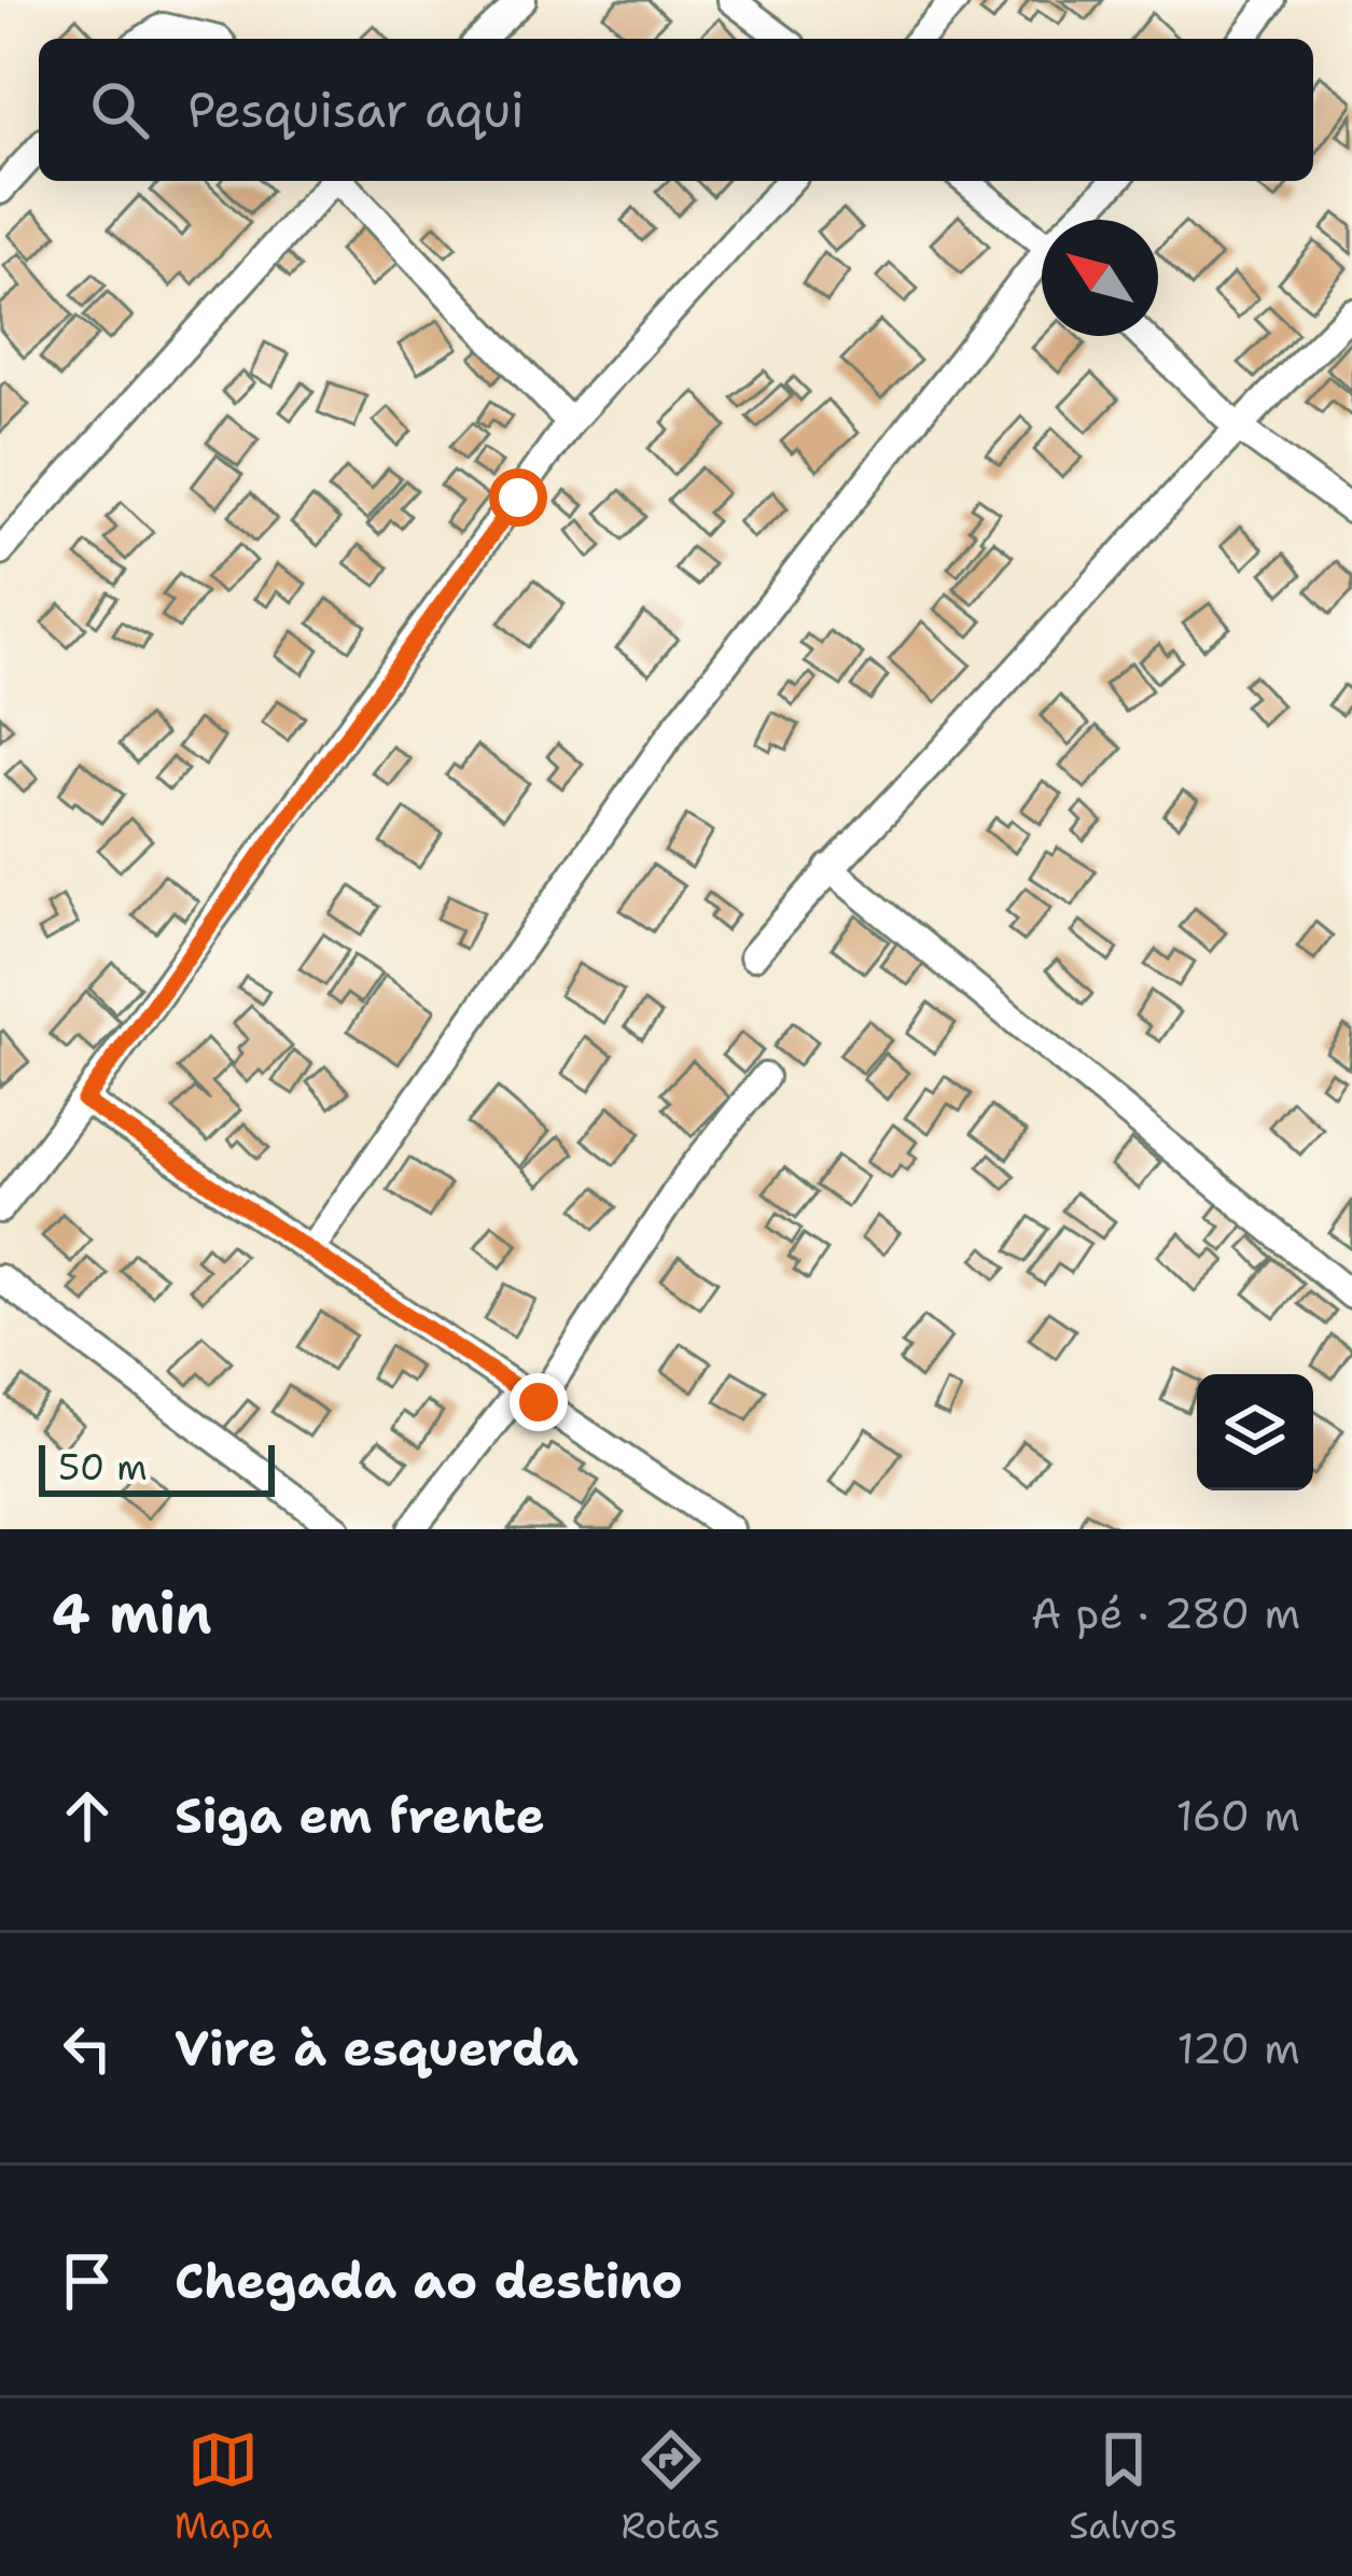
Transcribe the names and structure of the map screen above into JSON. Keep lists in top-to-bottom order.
{
  "scale_bar": "50 m",
  "north": "top left",
  "page": {
    "search": "Pesquisar aqui",
    "scale": "50 m",
    "heading": ["4 min", "A pé · 280 m"],
    "list": [
      ["Siga em frente", "160 m"],
      ["Vire à esquerda", "120 m"],
      "Chegada ao destino"
    ],
    "nav": ["Mapa", "Rotas", "Salvos"]
  }
}
